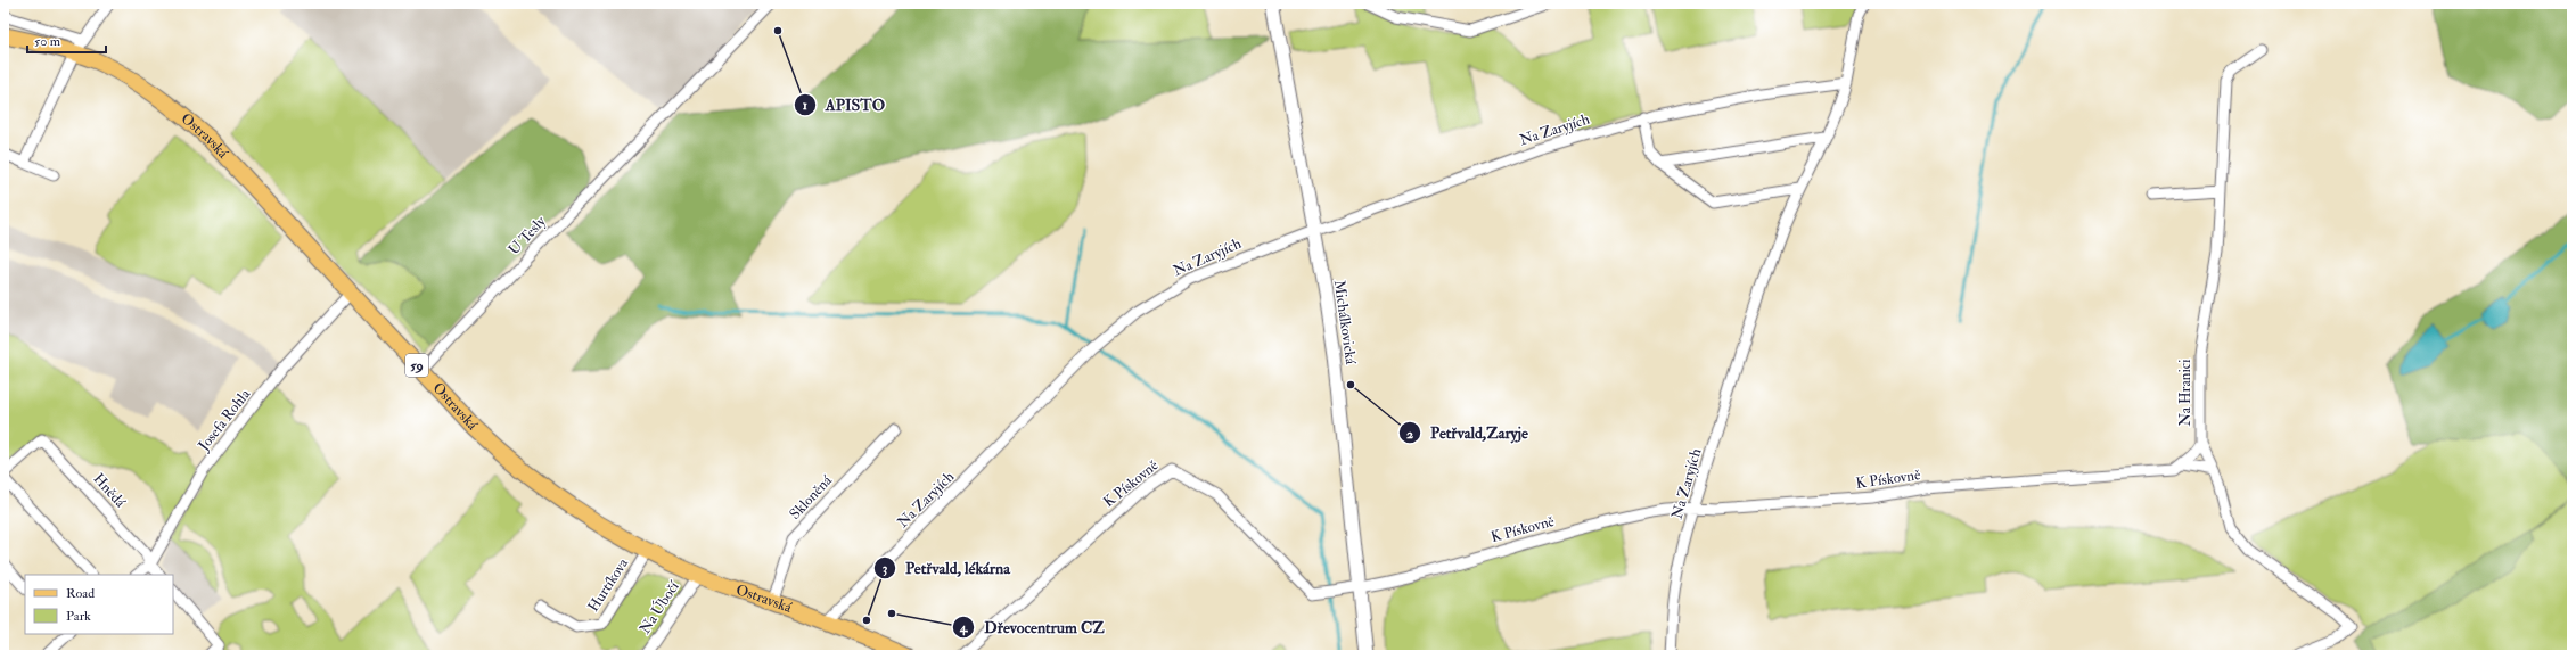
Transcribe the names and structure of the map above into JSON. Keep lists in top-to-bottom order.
{
  "streets": {
    "main road": ["Ostravská", "59"],
    "street": [
      "Na Zaryjích",
      "U Tesly",
      "Michálkovická",
      "Na Hranici",
      "Josefa Rohla",
      "K Pískovně",
      "Hnědá",
      "Skloněná",
      "Hurtíkova",
      "Na Úbočí"
    ]
  },
  "crossings": [
    ["Na Zaryjích", "Ostravská"],
    ["Na Zaryjích", "Michálkovická"],
    ["Na Zaryjích", "K Pískovně"],
    ["Ostravská", "U Tesly"],
    ["Ostravská", "Josefa Rohla"],
    ["Ostravská", "Skloněná"],
    ["Ostravská", "Hurtíkova"],
    ["Ostravská", "Na Úbočí"],
    ["Michálkovická", "K Pískovně"],
    ["Josefa Rohla", "Hnědá"]
  ],
  "places": [
    "APISTO",
    "Petřvald,Zaryje",
    "Dřevocentrum CZ",
    "Petřvald, lékárna"
  ],
  "legend": ["Road", "Park"],
  "scale_bar": "50 m"
}
